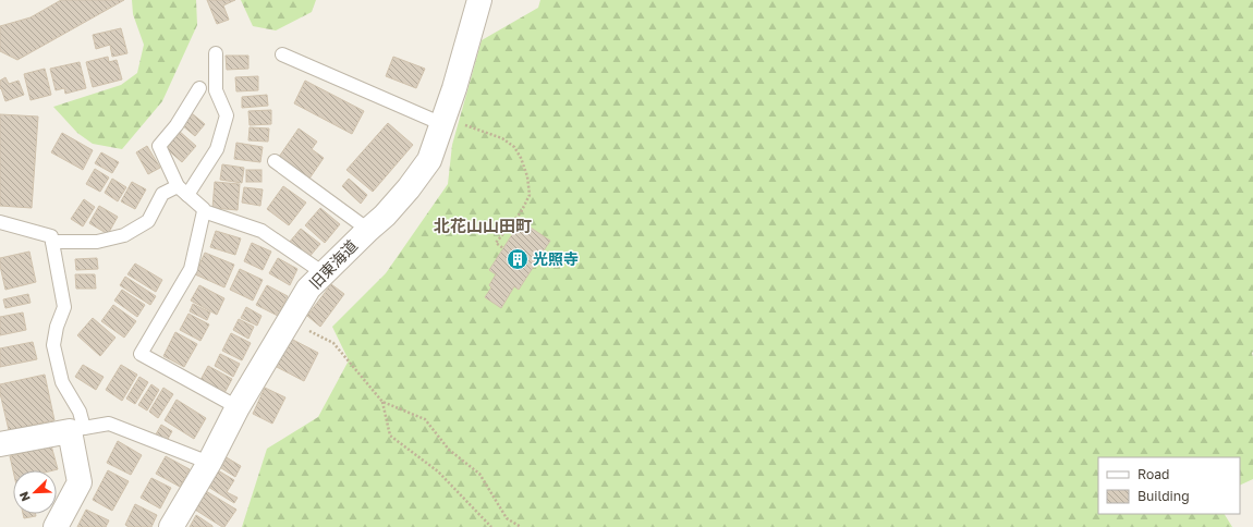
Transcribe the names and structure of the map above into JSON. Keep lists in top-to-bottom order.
{
  "streets": {
    "street": ["旧東海道"]
  },
  "districts": ["北花山山田町"],
  "places": {
    "building": ["光照寺"]
  },
  "legend": ["Road", "Building"],
  "north": "bottom left"
}
